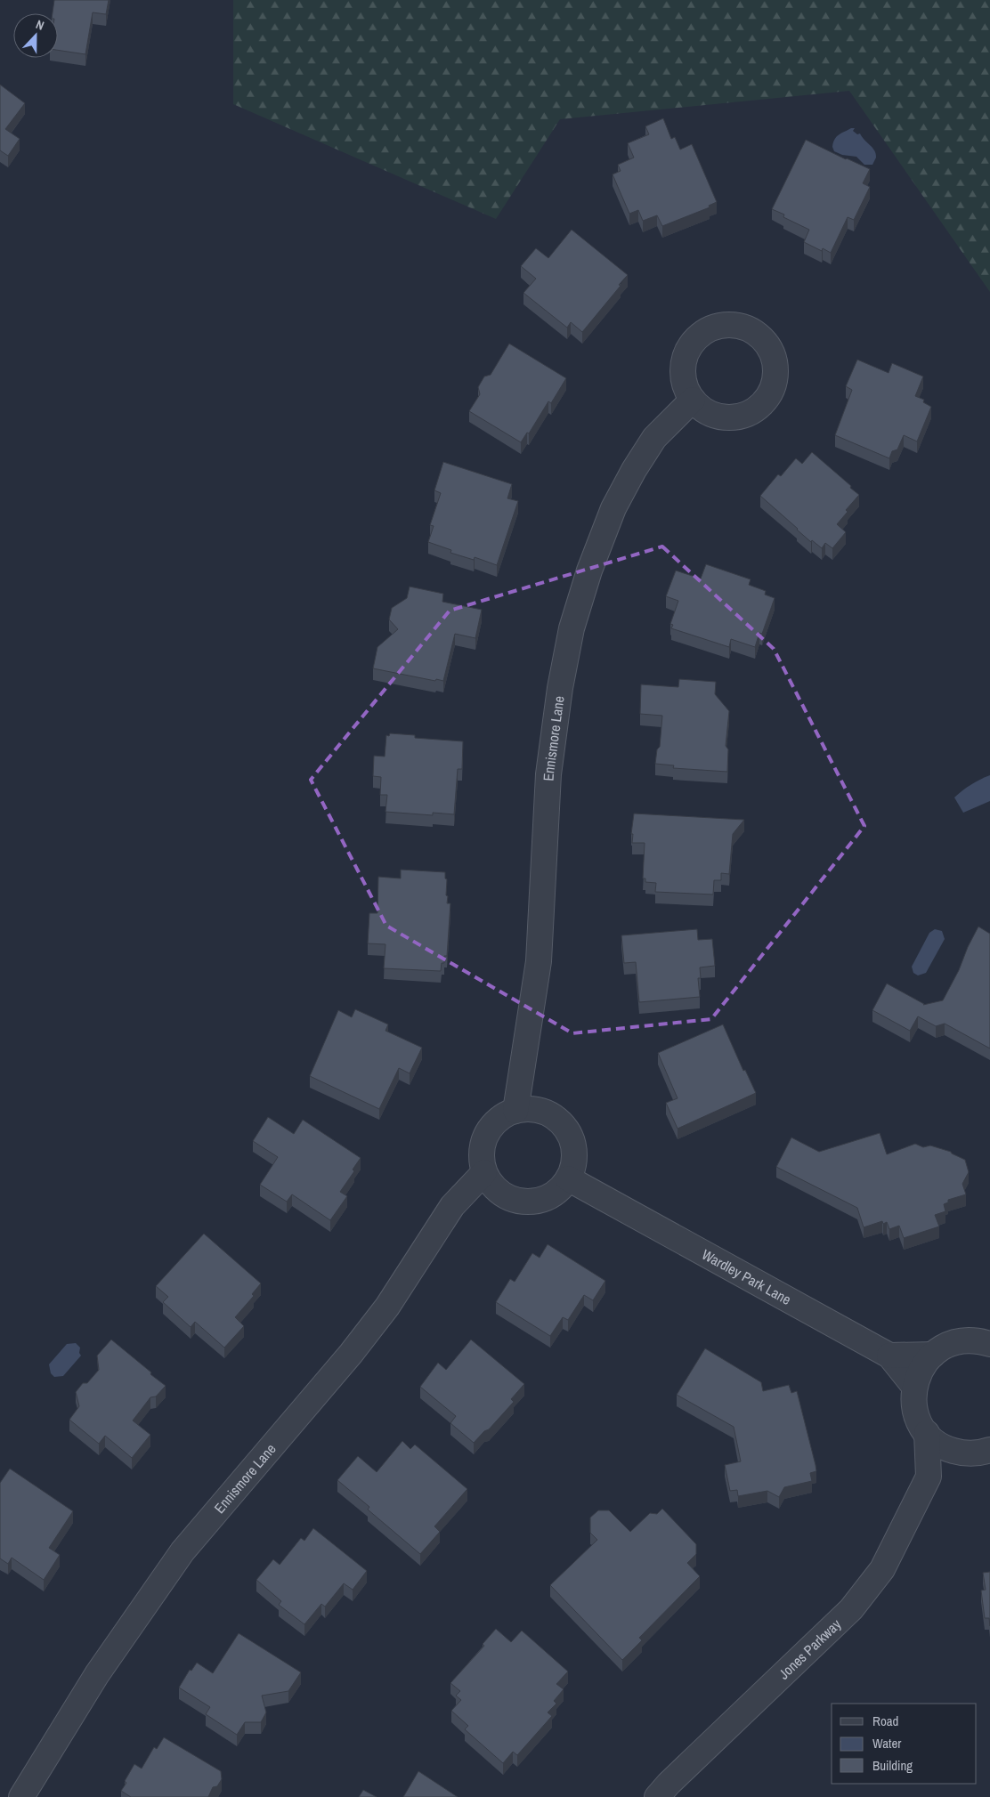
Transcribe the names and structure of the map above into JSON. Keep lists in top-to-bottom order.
{
  "streets": {
    "street": ["Ennismore Lane", "Wardley Park Lane", "Jones Parkway"]
  },
  "crossings": [
    ["Ennismore Lane", "Wardley Park Lane"]
  ],
  "legend": ["Road", "Water", "Building"],
  "north": "top"
}
